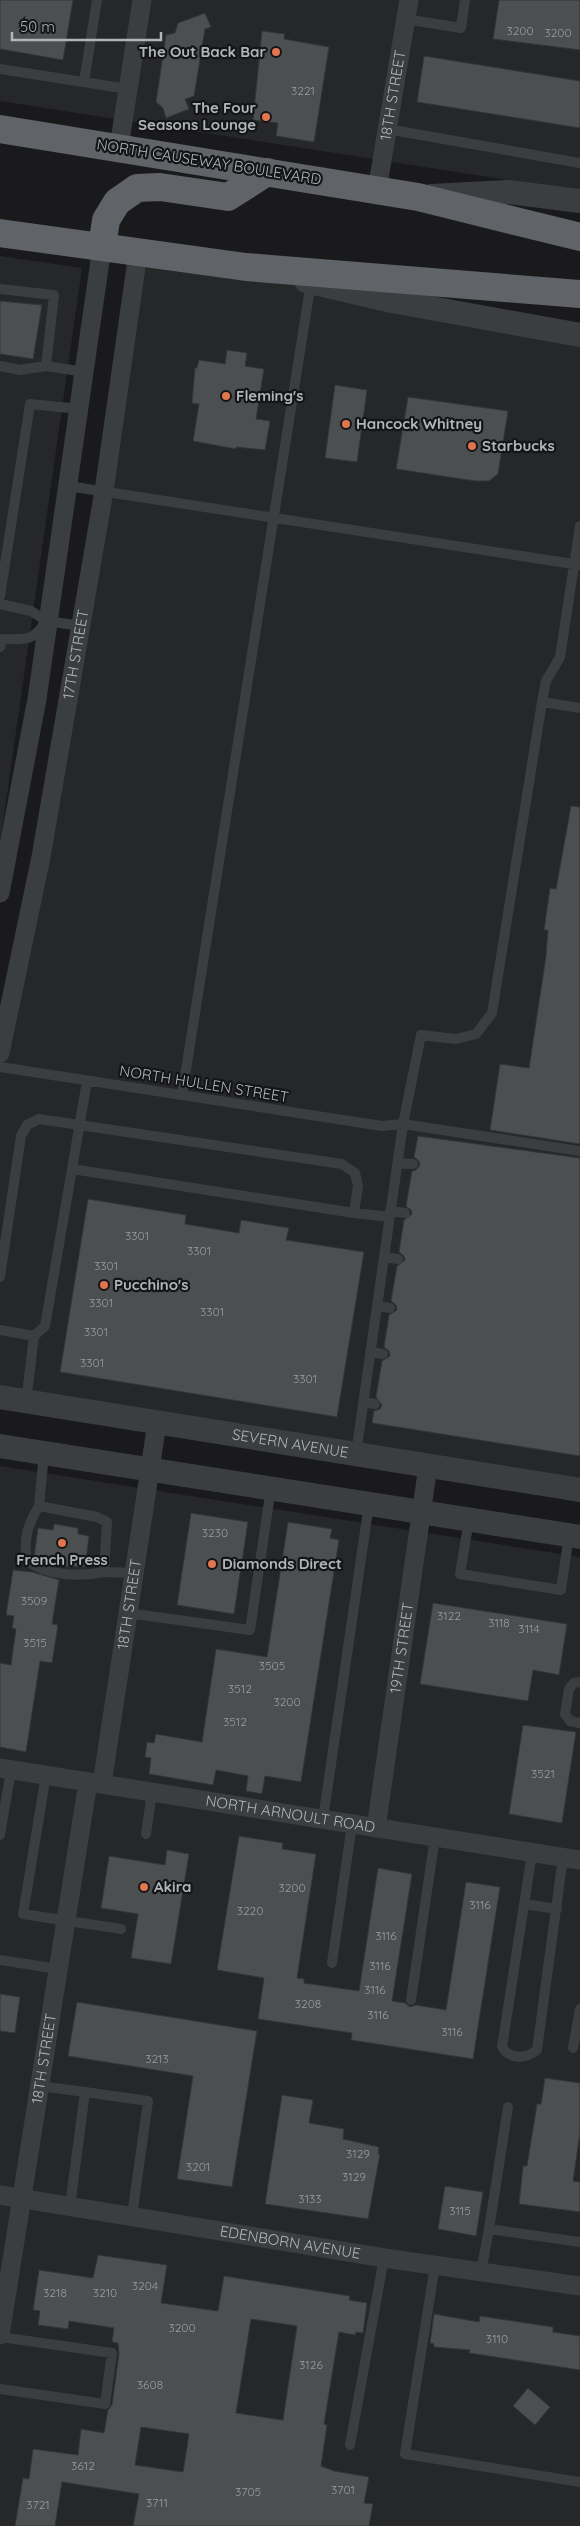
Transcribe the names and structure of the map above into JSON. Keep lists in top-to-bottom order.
{
  "streets": {
    "highway": ["NORTH CAUSEWAY BOULEVARD"],
    "street": [
      "18TH STREET",
      "17TH STREET",
      "SEVERN AVENUE",
      "19TH STREET",
      "NORTH ARNOULT ROAD",
      "EDENBORN AVENUE"
    ],
    "lane": ["NORTH HULLEN STREET"]
  },
  "crossings": [
    ["18TH STREET", "NORTH CAUSEWAY BOULEVARD"],
    ["18TH STREET", "SEVERN AVENUE"],
    ["18TH STREET", "NORTH ARNOULT ROAD"],
    ["18TH STREET", "EDENBORN AVENUE"],
    ["SEVERN AVENUE", "19TH STREET"],
    ["19TH STREET", "NORTH ARNOULT ROAD"]
  ],
  "places": [
    "The Out Back Bar",
    "The Four Seasons Lounge",
    "Fleming's",
    "Hancock Whitney",
    "Starbucks",
    "Pucchino's",
    "French Press",
    "Diamonds Direct",
    "Akira"
  ],
  "house_numbers": [
    "3200",
    "3200",
    "3221",
    "3301",
    "3301",
    "3301",
    "3301",
    "3301",
    "3301",
    "3301",
    "3301",
    "3230",
    "3509",
    "3122",
    "3118",
    "3114",
    "3515",
    "3505",
    "3512",
    "3200",
    "3512",
    "3521",
    "3200",
    "3116",
    "3220",
    "3116",
    "3116",
    "3116",
    "3208",
    "3116",
    "3116",
    "3213",
    "3129",
    "3201",
    "3129",
    "3133",
    "3115",
    "3204",
    "3218",
    "3210",
    "3200",
    "3110",
    "3126",
    "3608",
    "3612",
    "3701",
    "3705",
    "3711",
    "3721"
  ],
  "scale_bar": "50 m"
}
